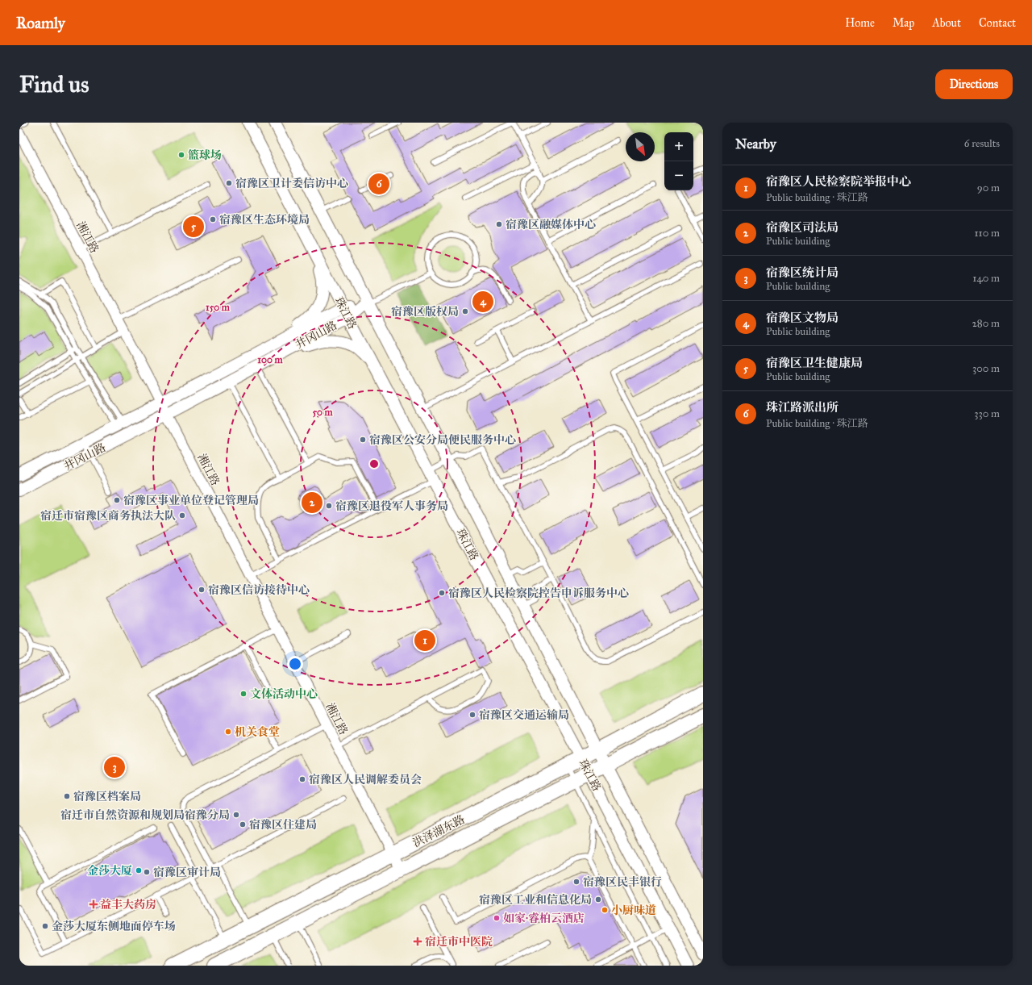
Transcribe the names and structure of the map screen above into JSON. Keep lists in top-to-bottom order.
{
  "streets": {
    "main road": ["洪泽湖东路"],
    "street": ["湘江路", "珠江路", "井冈山路"]
  },
  "crossings": [
    ["湘江路", "井冈山路"],
    ["湘江路", "洪泽湖东路"],
    ["珠江路", "井冈山路"],
    ["珠江路", "洪泽湖东路"]
  ],
  "places": {
    "other": [
      "篮球场",
      "宿豫区卫计委信访中心",
      "宿豫区生态环境局",
      "宿豫区融媒体中心",
      "宿豫区版权局",
      "宿豫区公安分局便民服务中心",
      "宿豫区事业单位登记管理局",
      "宿豫区退役军人事务局",
      "宿迁市宿豫区商务执法大队",
      "宿豫区信访接待中心",
      "宿豫区人民检察院控告申诉服务中心",
      "文体活动中心",
      "宿豫区交通运输局",
      "机关食堂",
      "宿豫区人民调解委员会",
      "宿豫区档案局",
      "宿迁市自然资源和规划局宿豫分局",
      "宿豫区住建局",
      "金莎大厦",
      "宿豫区审计局",
      "宿豫区民丰银行",
      "宿豫区工业和信息化局",
      "小厨味道",
      "如家·睿柏云酒店",
      "金莎大厦东侧地面停车场"
    ],
    "health": ["益丰大药房", "宿迁市中医院"]
  },
  "north": "bottom right",
  "page": {
    "header": "Roamly",
    "nav": [
      "Home",
      "Map",
      "About",
      "Contact"
    ],
    "buttons": "Directions",
    "title": "Find us",
    "heading": ["Nearby", "6 results"],
    "map_buttons": ["+", "−"],
    "list": [
      {
        "mark": "1",
        "name": "宿豫区人民检察院举报中心",
        "note": "Public building · 珠江路",
        "value": "90 m"
      },
      {
        "mark": "2",
        "name": "宿豫区司法局",
        "note": "Public building",
        "value": "110 m"
      },
      {
        "mark": "3",
        "name": "宿豫区统计局",
        "note": "Public building",
        "value": "140 m"
      },
      {
        "mark": "4",
        "name": "宿豫区文物局",
        "note": "Public building",
        "value": "280 m"
      },
      {
        "mark": "5",
        "name": "宿豫区卫生健康局",
        "note": "Public building",
        "value": "300 m"
      },
      {
        "mark": "6",
        "name": "珠江路派出所",
        "note": "Public building · 珠江路",
        "value": "330 m"
      }
    ],
    "pins": [
      "6",
      "5",
      "4",
      "2",
      "1",
      "3"
    ]
  },
  "rings": ["150 m", "100 m", "50 m"]
}
